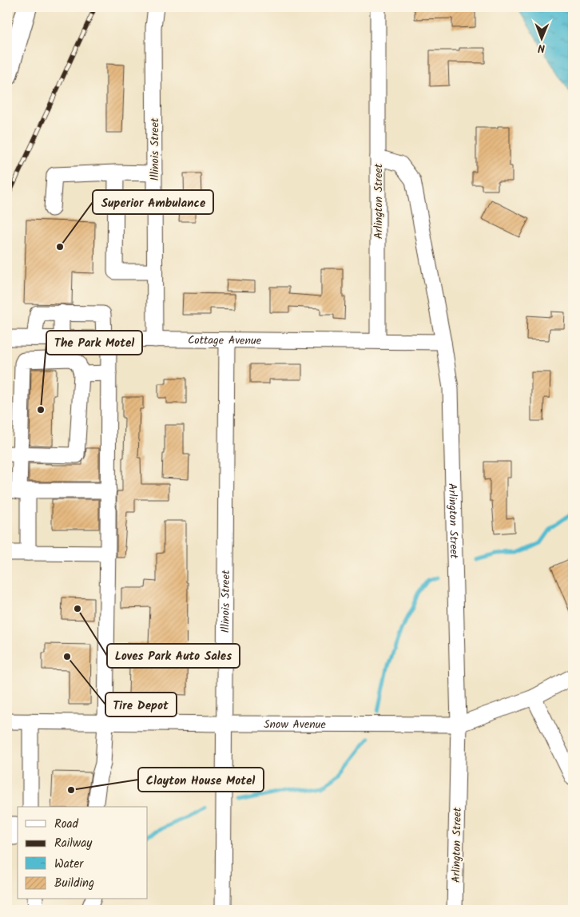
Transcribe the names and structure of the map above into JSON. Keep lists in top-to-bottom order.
{
  "streets": {
    "street": [
      "Illinois Street",
      "Arlington Street",
      "Cottage Avenue",
      "Snow Avenue"
    ]
  },
  "crossings": [
    ["Illinois Street", "Cottage Avenue"],
    ["Illinois Street", "Snow Avenue"],
    ["Arlington Street", "Cottage Avenue"],
    ["Arlington Street", "Snow Avenue"]
  ],
  "places": [
    "Superior Ambulance",
    "The Park Motel",
    "Loves Park Auto Sales",
    "Tire Depot",
    "Clayton House Motel"
  ],
  "legend": [
    "Road",
    "Railway",
    "Water",
    "Building"
  ],
  "north": "bottom"
}
